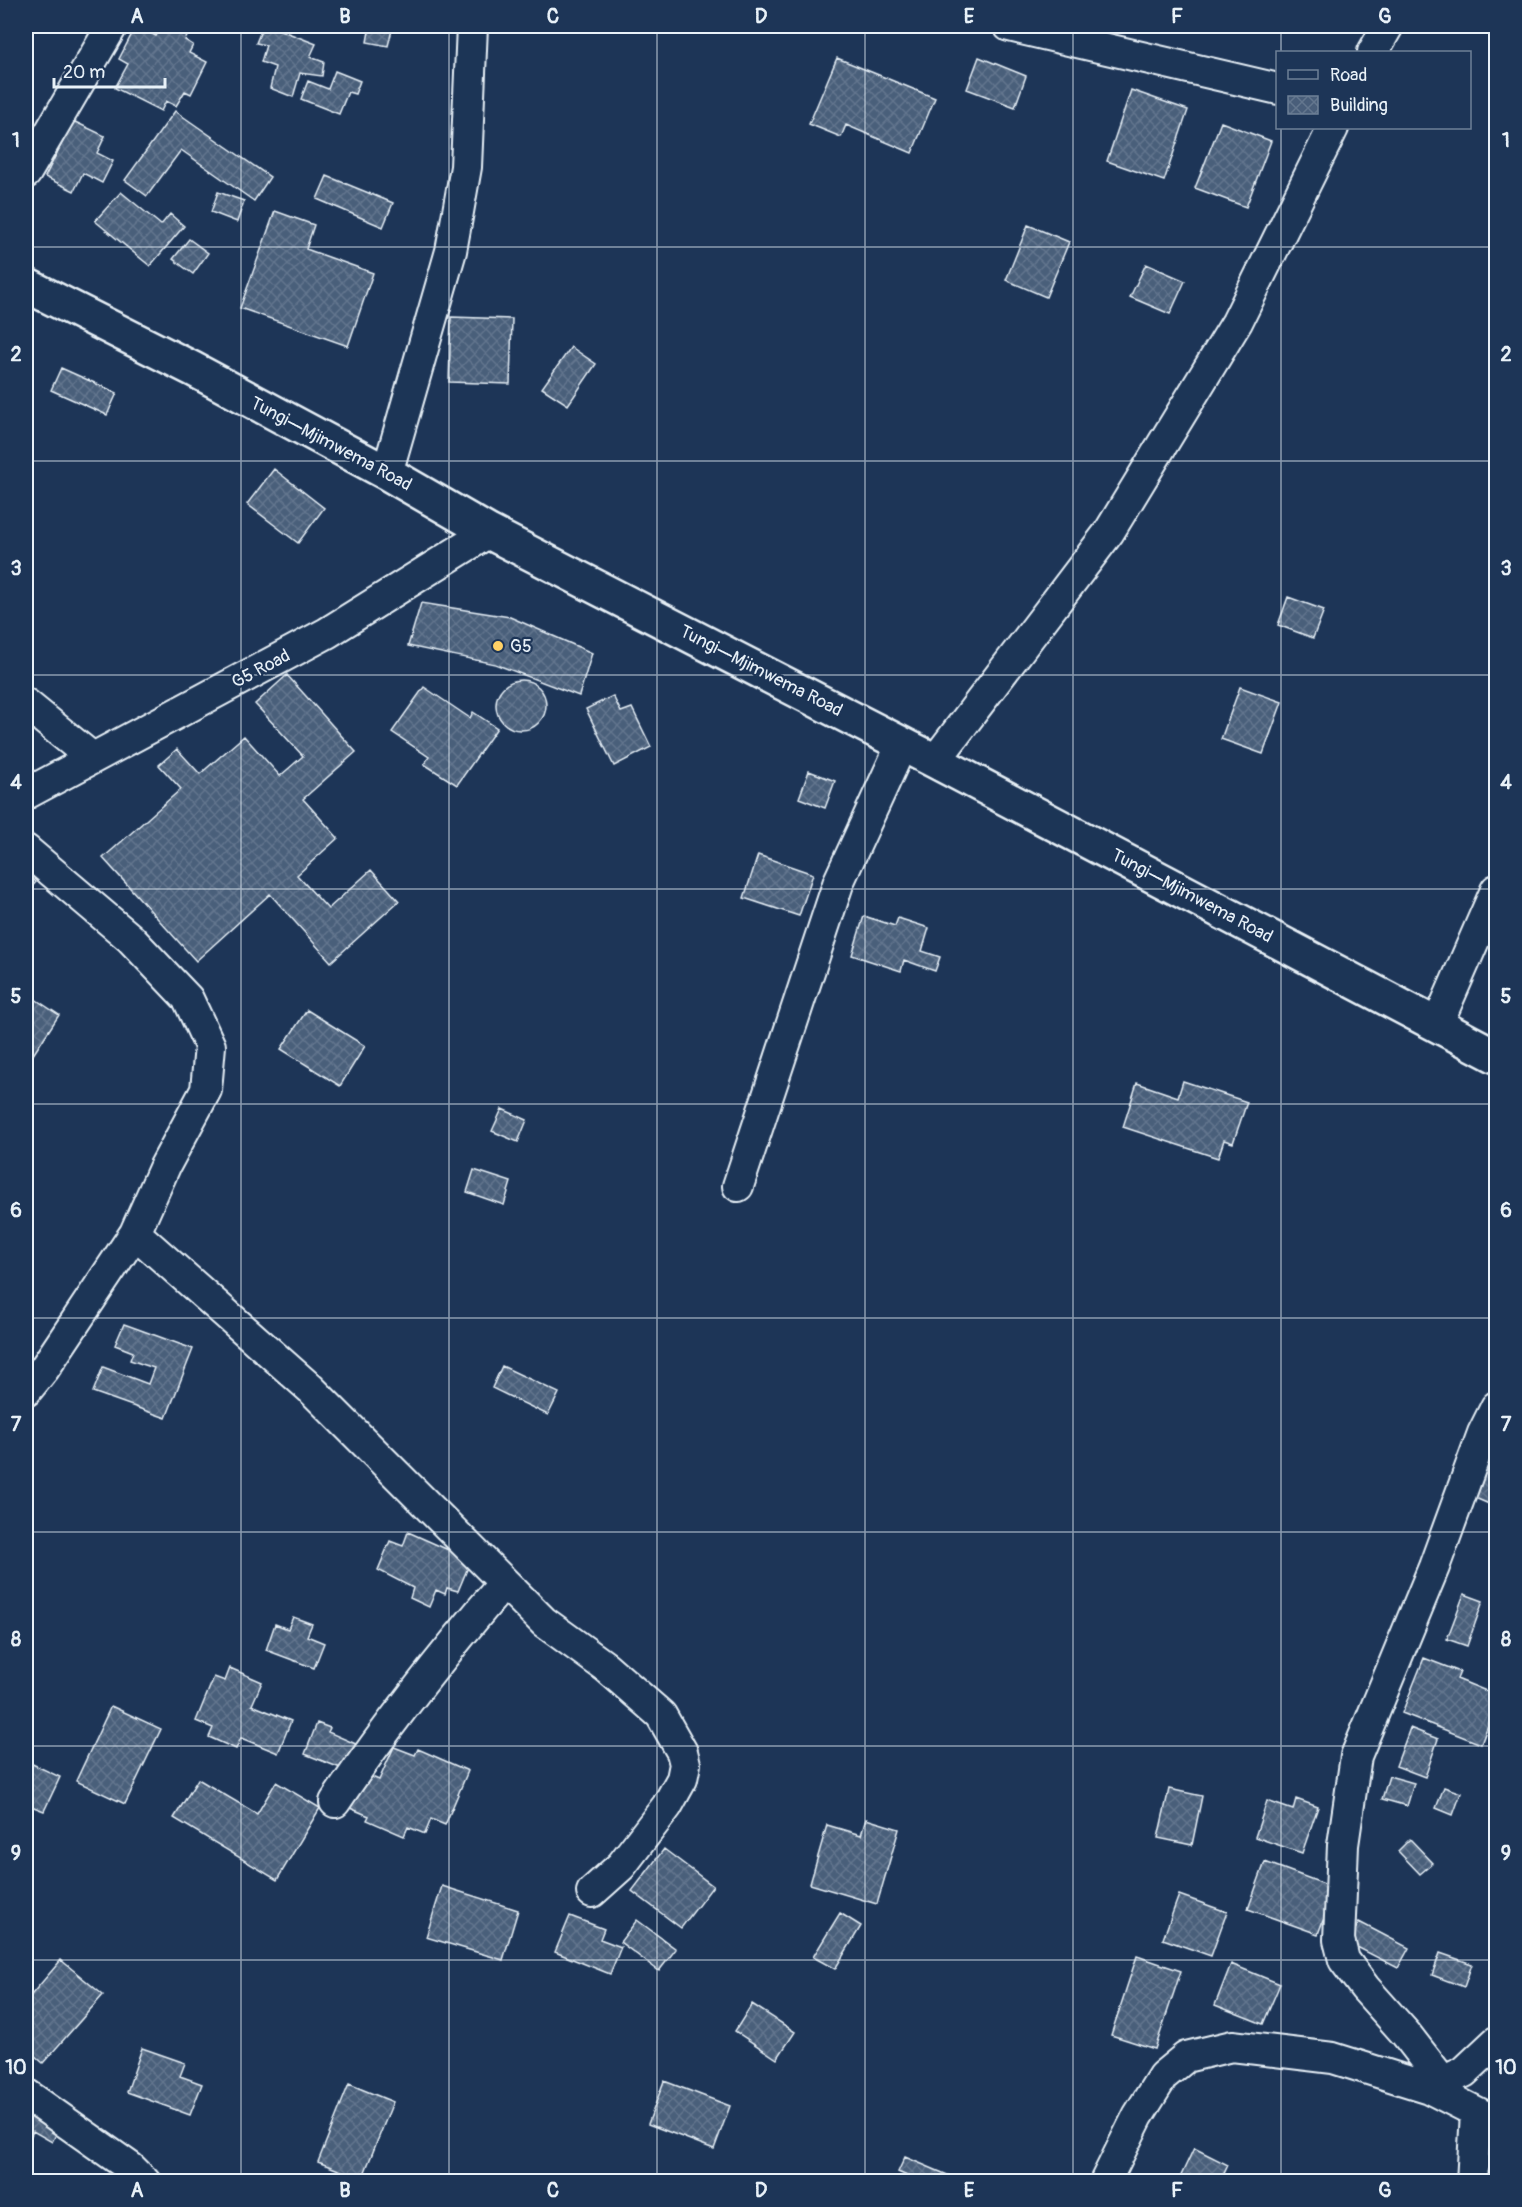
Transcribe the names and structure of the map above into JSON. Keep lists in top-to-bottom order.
{
  "streets": {
    "street": ["Tungi—Mjimwema Road", "G5 Road"]
  },
  "crossings": [
    ["Tungi—Mjimwema Road", "G5 Road"]
  ],
  "places": ["G5"],
  "legend": ["Road", "Building"],
  "scale_bar": "20 m",
  "grid": {
    "columns": [
      "A",
      "B",
      "C",
      "D",
      "E",
      "F",
      "G"
    ],
    "rows": [
      "1",
      "2",
      "3",
      "4",
      "5",
      "6",
      "7",
      "8",
      "9",
      "10"
    ]
  }
}
